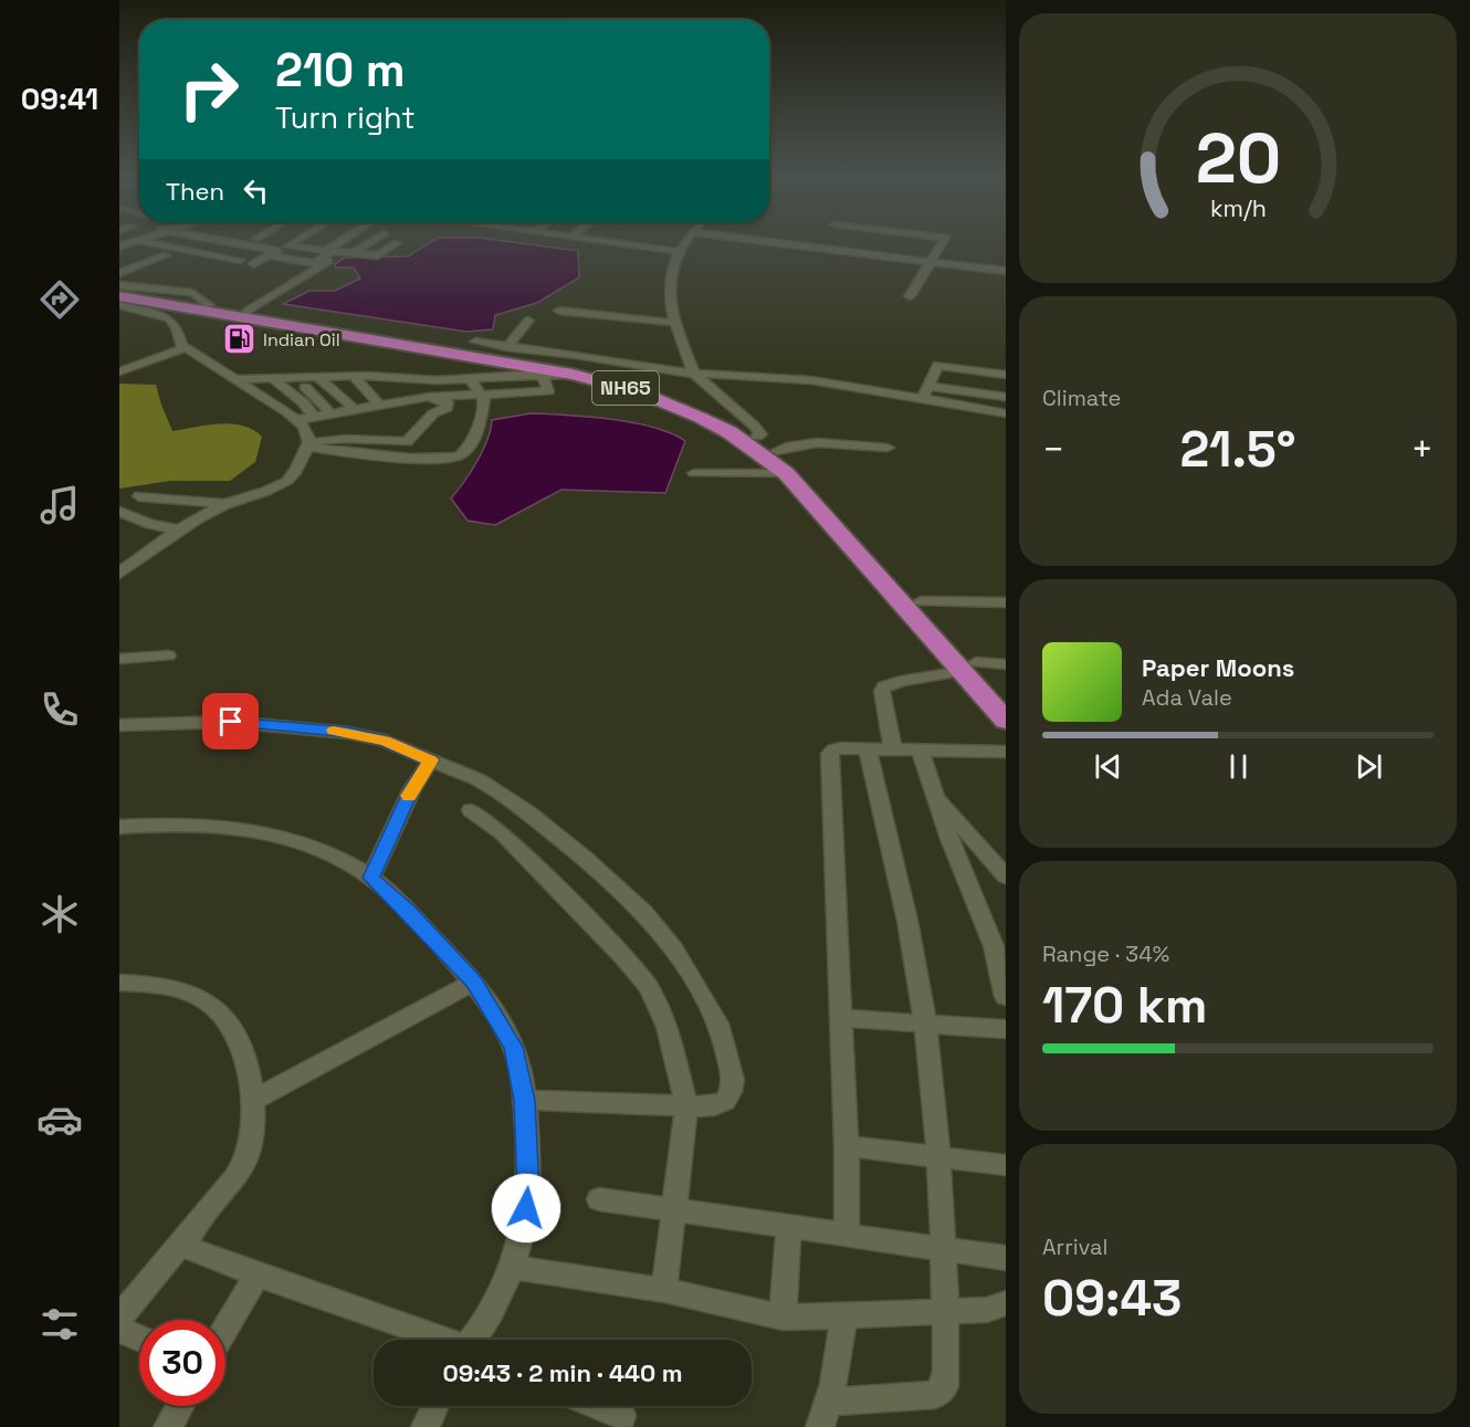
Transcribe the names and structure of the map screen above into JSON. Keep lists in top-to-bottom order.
{
  "streets": {
    "highway": ["NH65"]
  },
  "places": {
    "fuel station": ["Indian Oil"]
  },
  "page": {
    "tabs": "09:41",
    "turn": ["210 m", "Turn right"],
    "then": "Then",
    "tile": [
      "Climate",
      ["Range · 34%", "170 km"],
      ["Arrival", "09:43"]
    ],
    "heat": ["−", "21.5°", "+"],
    "song": ["Paper Moons", "Ada Vale"],
    "limit": "30",
    "trip": "09:43 · 2 min · 440 m",
    "gauge": ["20", "km/h"]
  }
}
